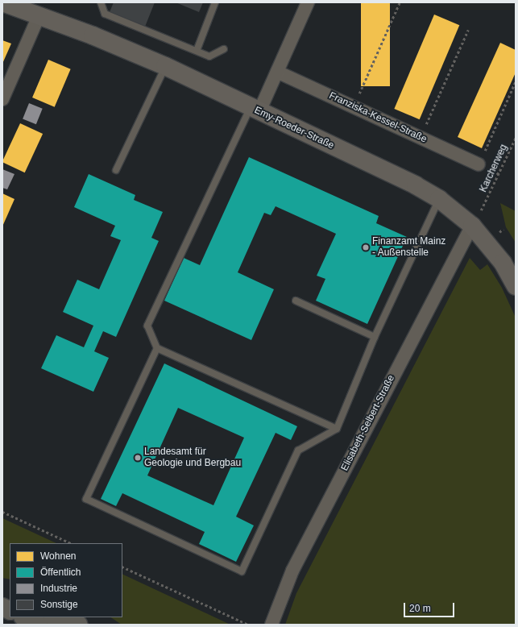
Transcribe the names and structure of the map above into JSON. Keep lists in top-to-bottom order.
{
  "streets": {
    "street": ["Franziska-Kessel-Straße", "Emy-Roeder-Straße", "Elisabeth-Selbert-Straße"],
    "path": ["Karcherweg"]
  },
  "crossings": [
    ["Emy-Roeder-Straße", "Elisabeth-Selbert-Straße"]
  ],
  "places": ["Finanzamt Mainz - Außenstelle", "Landesamt für Geologie und Bergbau"],
  "legend": [
    "Wohnen",
    "Öffentlich",
    "Industrie",
    "Sonstige"
  ],
  "scale_bar": "20 m"
}
